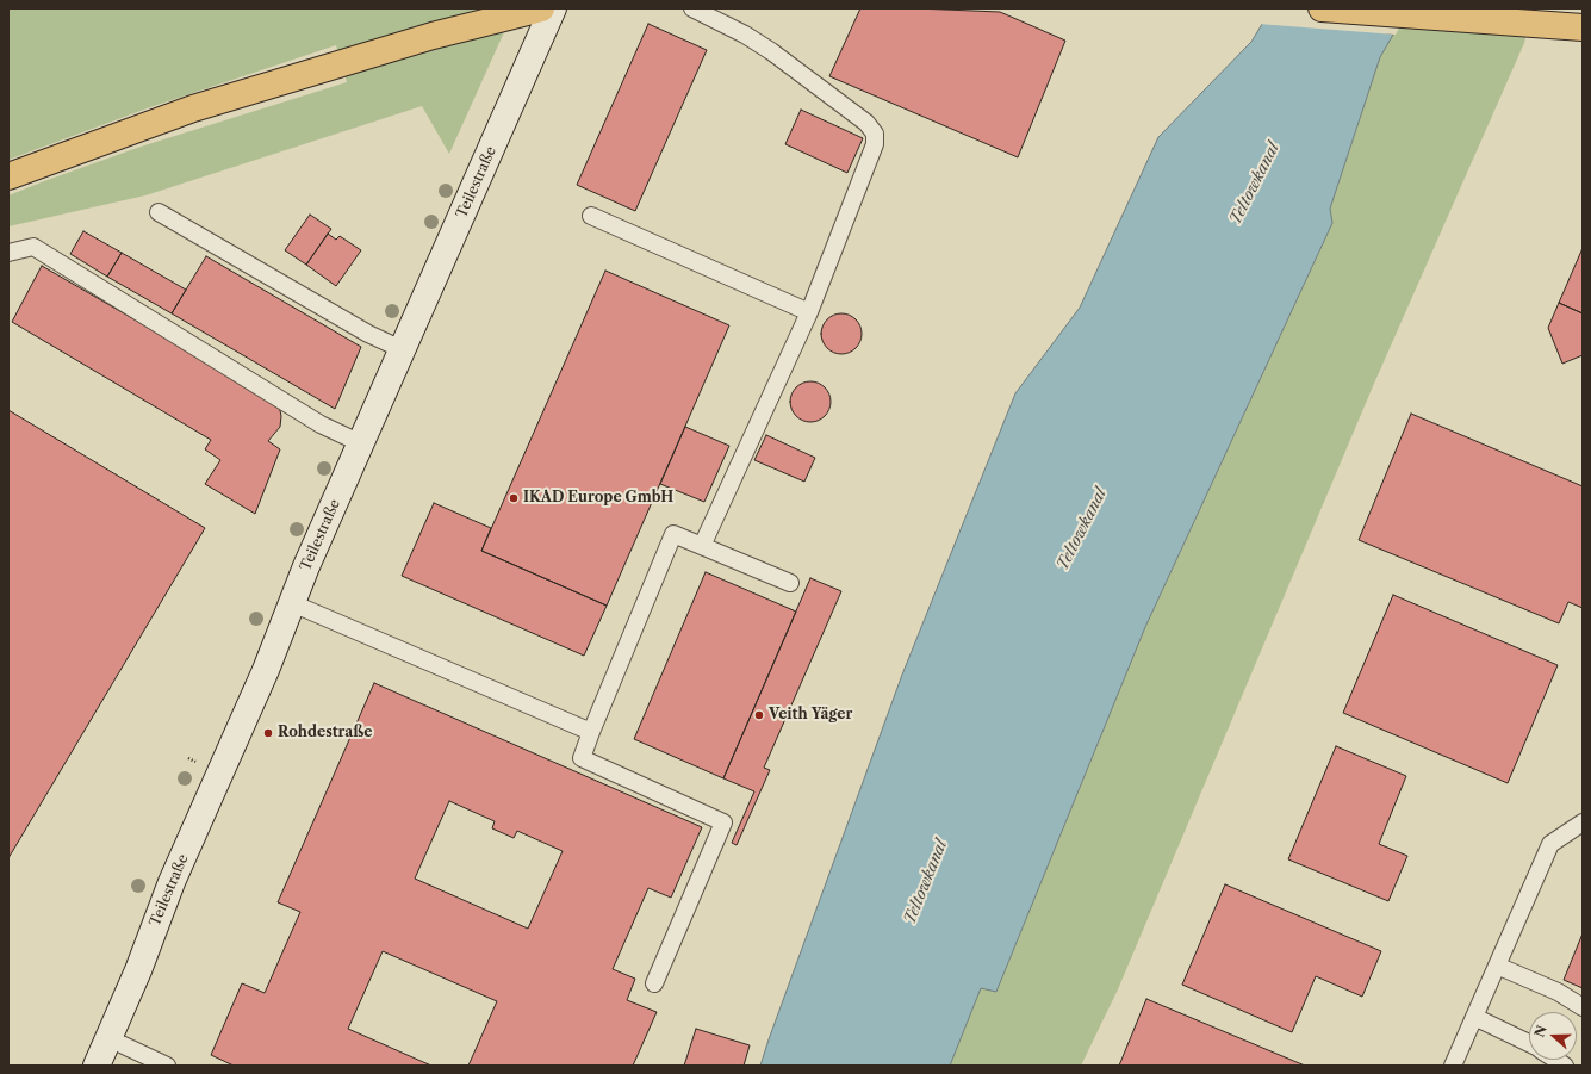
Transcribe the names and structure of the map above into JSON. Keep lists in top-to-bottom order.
{
  "streets": {
    "street": ["Teilestraße"]
  },
  "water": ["Teltowkanal"],
  "places": ["IKAD Europe GmbH", "Veith Yäger", "Rohdestraße"],
  "north": "left"
}
